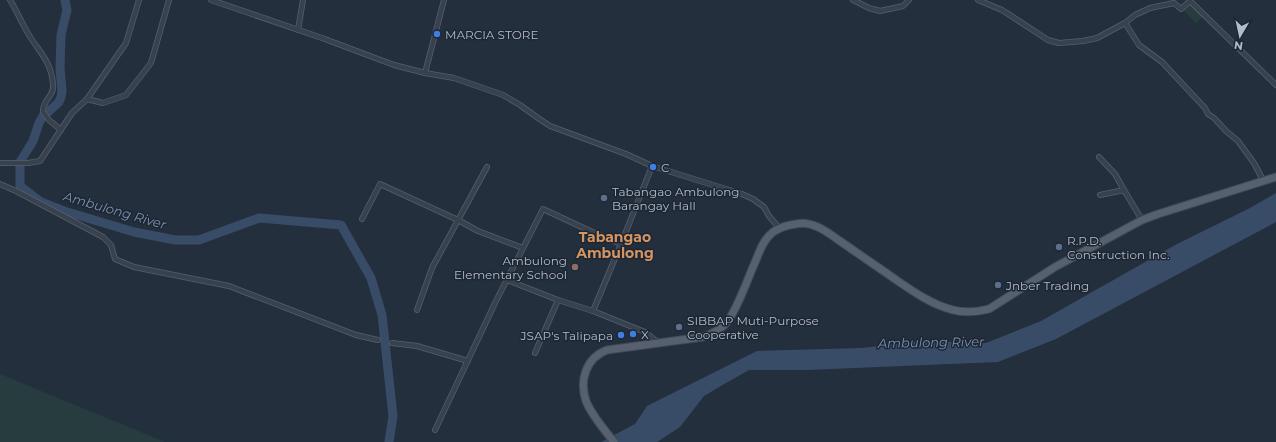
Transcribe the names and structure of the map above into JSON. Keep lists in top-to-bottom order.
{
  "districts": ["Tabangao Ambulong"],
  "water": ["Ambulong River"],
  "places": [
    "MARCIA STORE",
    "C",
    "Tabangao Ambulong Barangay Hall",
    "R.P.D. Construction Inc.",
    "Ambulong Elementary School",
    "Jnber Trading",
    "SIBBAP Muti-Purpose Cooperative",
    "X",
    "JSAP's Talipapa"
  ],
  "north": "bottom"
}
